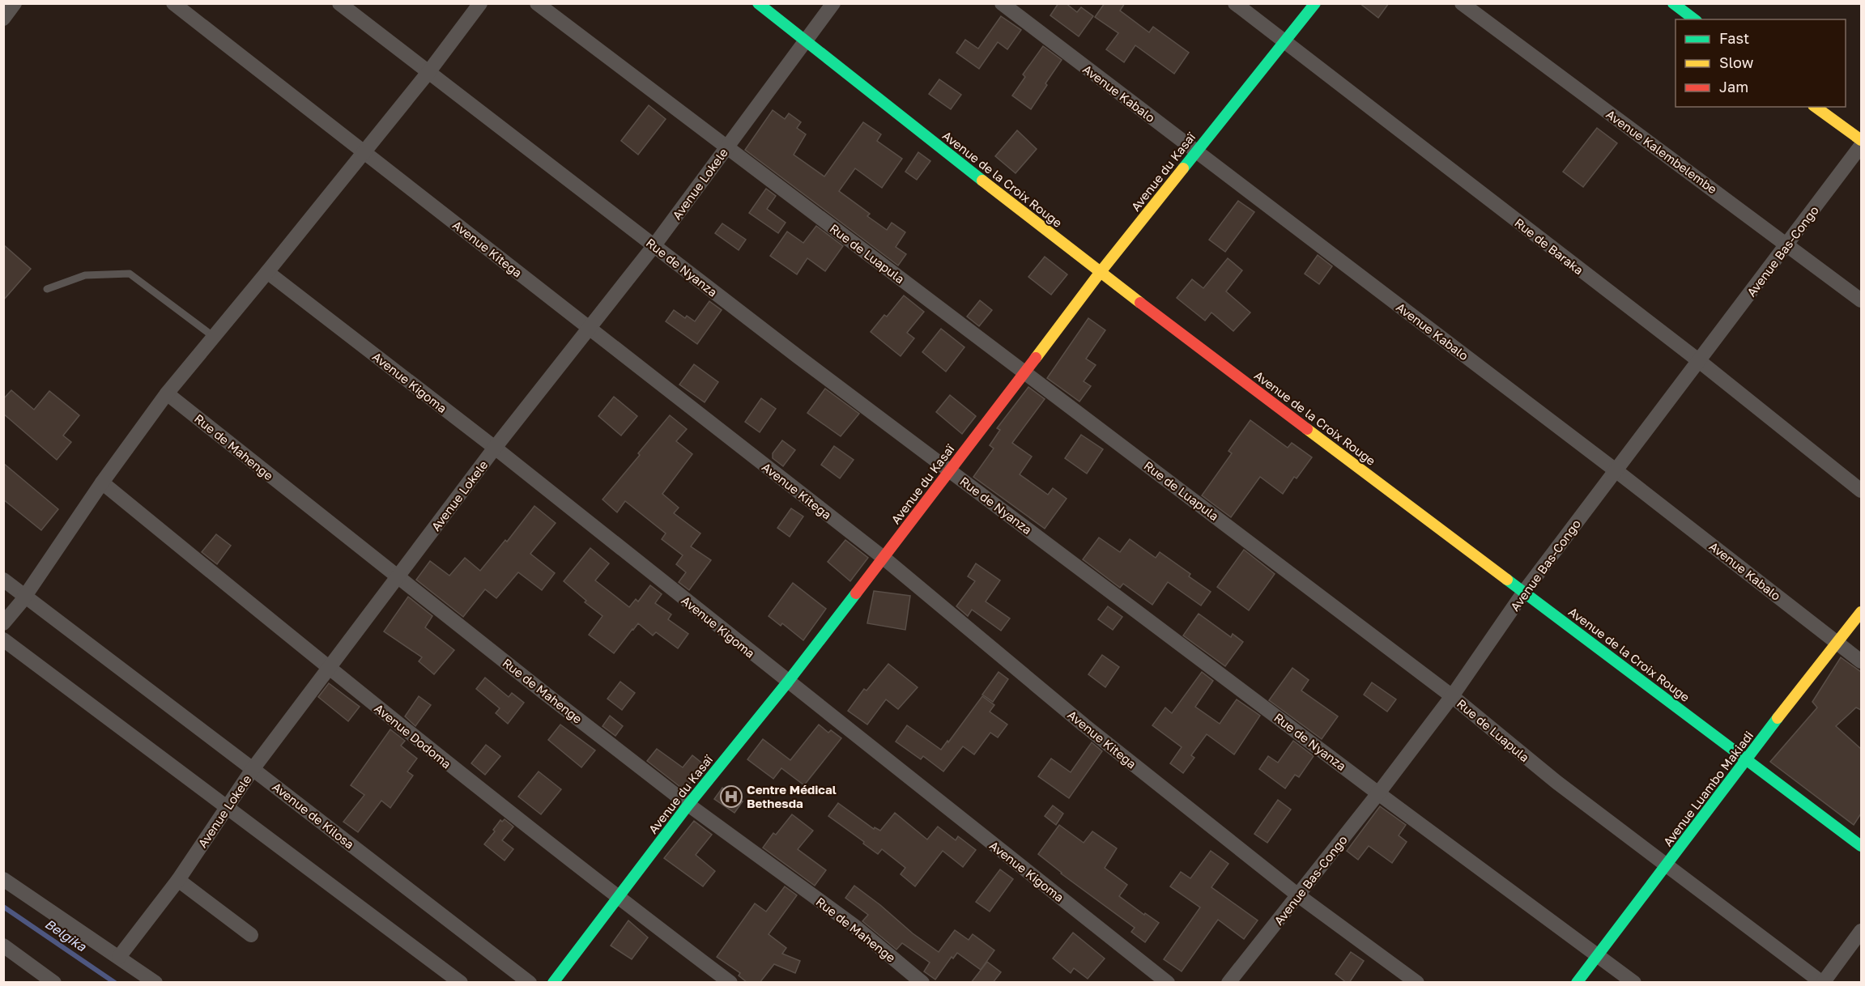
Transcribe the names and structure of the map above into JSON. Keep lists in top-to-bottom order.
{
  "streets": {
    "street": [
      "Avenue Kabalo",
      "Avenue Kalembelembe",
      "Avenue du Kasaï",
      "Avenue de la Croix Rouge",
      "Avenue Lokele",
      "Rue de Baraka",
      "Avenue Kitega",
      "Avenue Bas-Congo",
      "Rue de Luapula",
      "Rue de Nyanza",
      "Avenue Kigoma",
      "Rue de Mahenge",
      "Avenue Dodoma",
      "Avenue Luambo Makiadi",
      "Avenue de Kilosa"
    ]
  },
  "crossings": [
    ["Avenue Kabalo", "Avenue du Kasaï"],
    ["Avenue Kabalo", "Avenue Bas-Congo"],
    ["Avenue Kabalo", "Avenue Luambo Makiadi"],
    ["Avenue Kalembelembe", "Avenue Bas-Congo"],
    ["Avenue du Kasaï", "Avenue de la Croix Rouge"],
    ["Avenue du Kasaï", "Rue de Baraka"],
    ["Avenue du Kasaï", "Avenue Kitega"],
    ["Avenue du Kasaï", "Rue de Luapula"],
    ["Avenue du Kasaï", "Rue de Nyanza"],
    ["Avenue du Kasaï", "Avenue Kigoma"],
    ["Avenue du Kasaï", "Rue de Mahenge"],
    ["Avenue du Kasaï", "Avenue Dodoma"],
    ["Avenue de la Croix Rouge", "Avenue Lokele"],
    ["Avenue de la Croix Rouge", "Avenue Bas-Congo"],
    ["Avenue de la Croix Rouge", "Avenue Luambo Makiadi"],
    ["Avenue Lokele", "Avenue Kitega"],
    ["Avenue Lokele", "Rue de Luapula"],
    ["Avenue Lokele", "Rue de Nyanza"],
    ["Avenue Lokele", "Avenue Kigoma"],
    ["Avenue Lokele", "Rue de Mahenge"],
    ["Avenue Lokele", "Avenue Dodoma"],
    ["Avenue Lokele", "Avenue de Kilosa"],
    ["Rue de Baraka", "Avenue Bas-Congo"],
    ["Avenue Kitega", "Avenue Bas-Congo"],
    ["Avenue Bas-Congo", "Rue de Luapula"],
    ["Avenue Bas-Congo", "Rue de Nyanza"],
    ["Rue de Luapula", "Avenue Luambo Makiadi"],
    ["Rue de Nyanza", "Avenue Luambo Makiadi"]
  ],
  "water": ["Belgika"],
  "places": {
    "hospital": ["Centre Médical Bethesda"]
  },
  "legend": ["Fast", "Slow", "Jam"]
}
